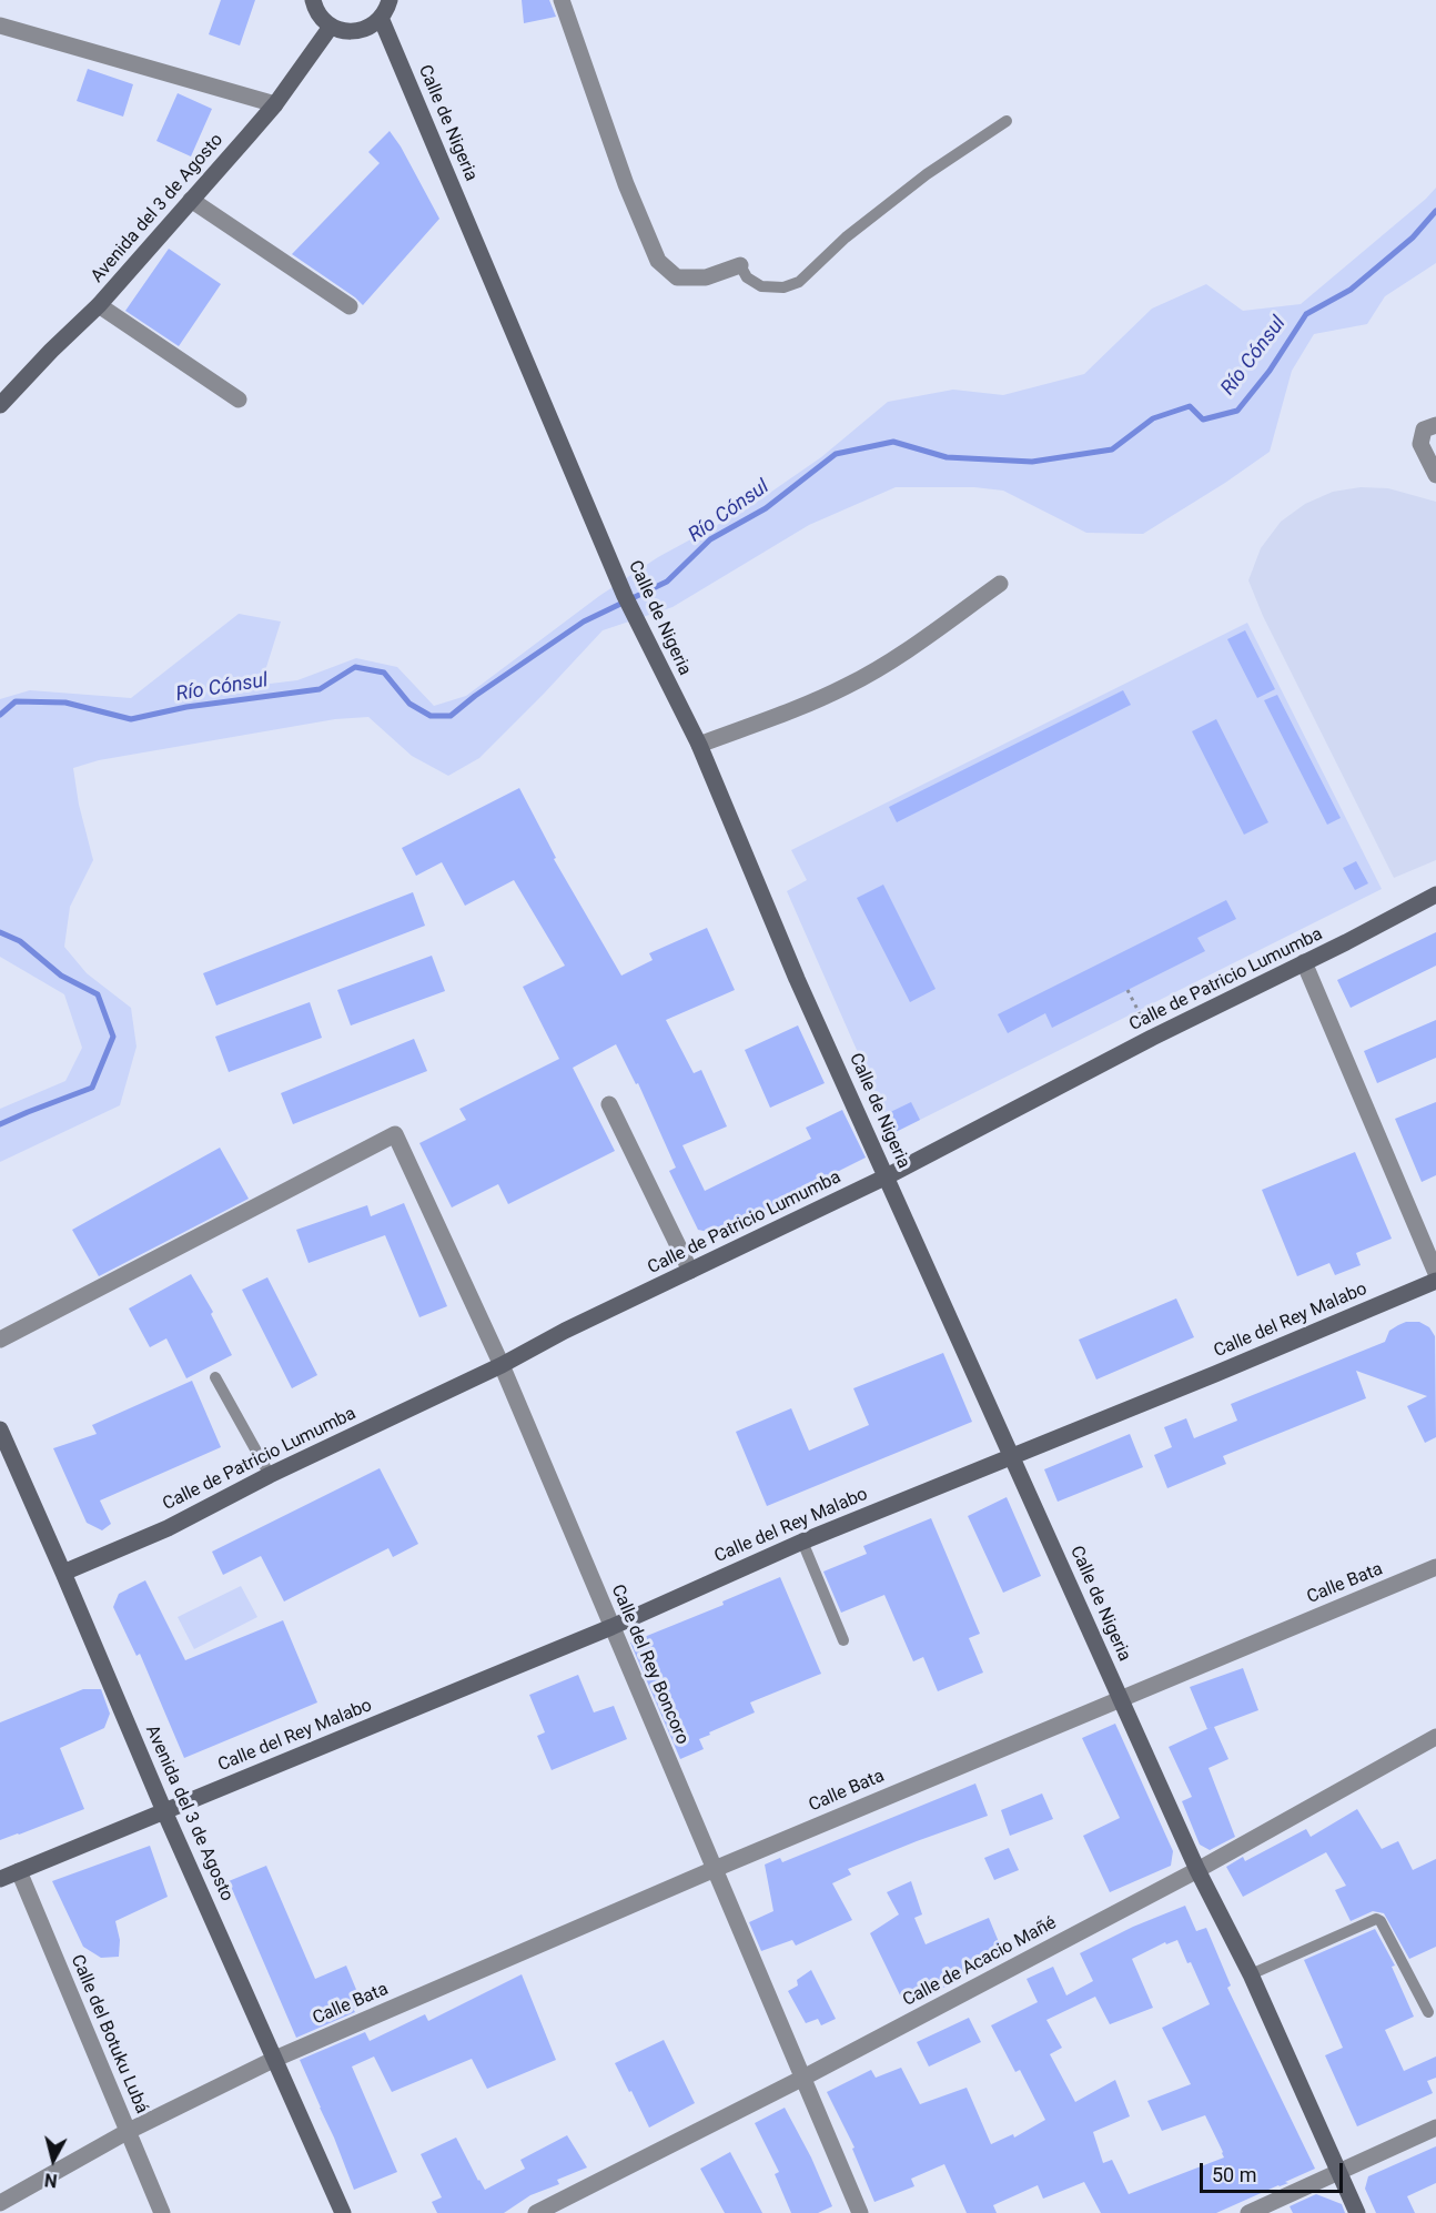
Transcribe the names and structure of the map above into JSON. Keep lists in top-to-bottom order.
{
  "streets": {
    "street": [
      "Calle de Nigeria",
      "Avenida del 3 de Agosto",
      "Calle de Patricio Lumumba",
      "Calle del Rey Malabo",
      "Calle Bata",
      "Calle del Rey Boncoro",
      "Calle de Acacio Mañé",
      "Calle del Botuku Lubá"
    ]
  },
  "crossings": [
    ["Calle de Nigeria", "Calle de Patricio Lumumba"],
    ["Calle de Nigeria", "Calle del Rey Malabo"],
    ["Calle de Nigeria", "Calle Bata"],
    ["Calle de Nigeria", "Calle de Acacio Mañé"],
    ["Avenida del 3 de Agosto", "Calle de Patricio Lumumba"],
    ["Avenida del 3 de Agosto", "Calle del Rey Malabo"],
    ["Avenida del 3 de Agosto", "Calle Bata"],
    ["Calle de Patricio Lumumba", "Calle del Rey Boncoro"],
    ["Calle del Rey Malabo", "Calle del Rey Boncoro"],
    ["Calle del Rey Malabo", "Calle del Botuku Lubá"],
    ["Calle Bata", "Calle del Rey Boncoro"],
    ["Calle Bata", "Calle del Botuku Lubá"],
    ["Calle del Rey Boncoro", "Calle de Acacio Mañé"]
  ],
  "water": ["Río Cónsul"],
  "scale_bar": "50 m",
  "north": "bottom"
}
